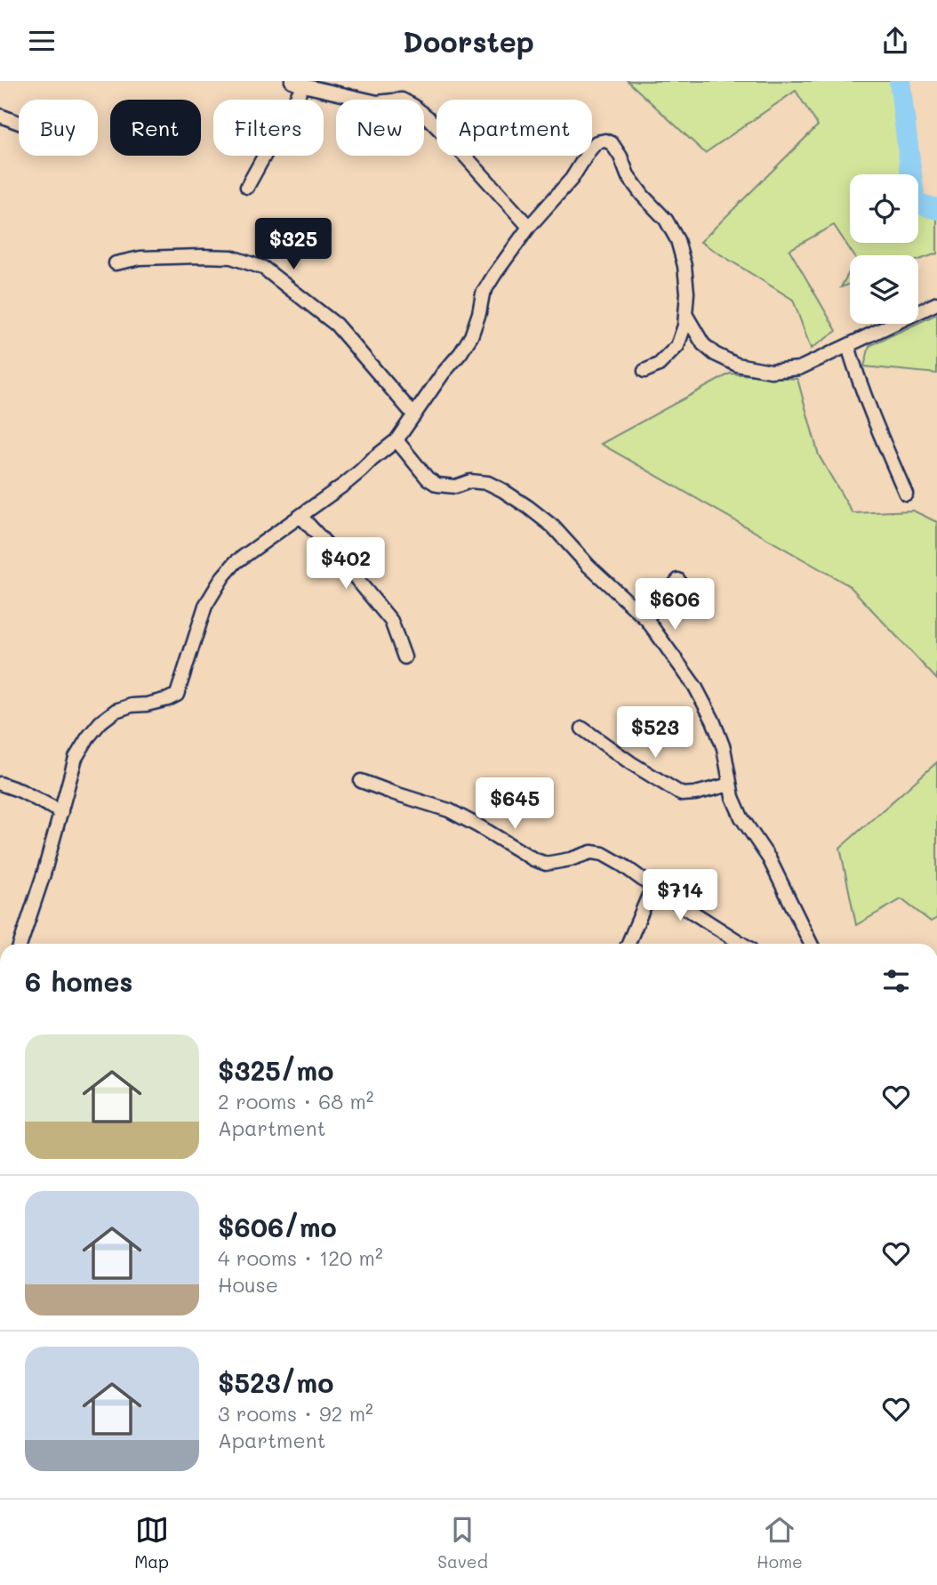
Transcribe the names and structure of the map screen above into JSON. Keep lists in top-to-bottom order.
{
  "page": {
    "header": "Doorstep",
    "chip": [
      "Buy",
      "Rent",
      "Filters",
      "New",
      "Apartment"
    ],
    "price": [
      "$325",
      "$402",
      "$606",
      "$523",
      "$645",
      "$714"
    ],
    "heading": "6 homes",
    "list": [
      {
        "name": "$325/mo",
        "note": "2 rooms · 68 m² · Apartment"
      },
      {
        "name": "$606/mo",
        "note": "4 rooms · 120 m² · House"
      },
      {
        "name": "$523/mo",
        "note": "3 rooms · 92 m² · Apartment"
      }
    ],
    "tabs": ["Map", "Saved", "Home"]
  }
}
